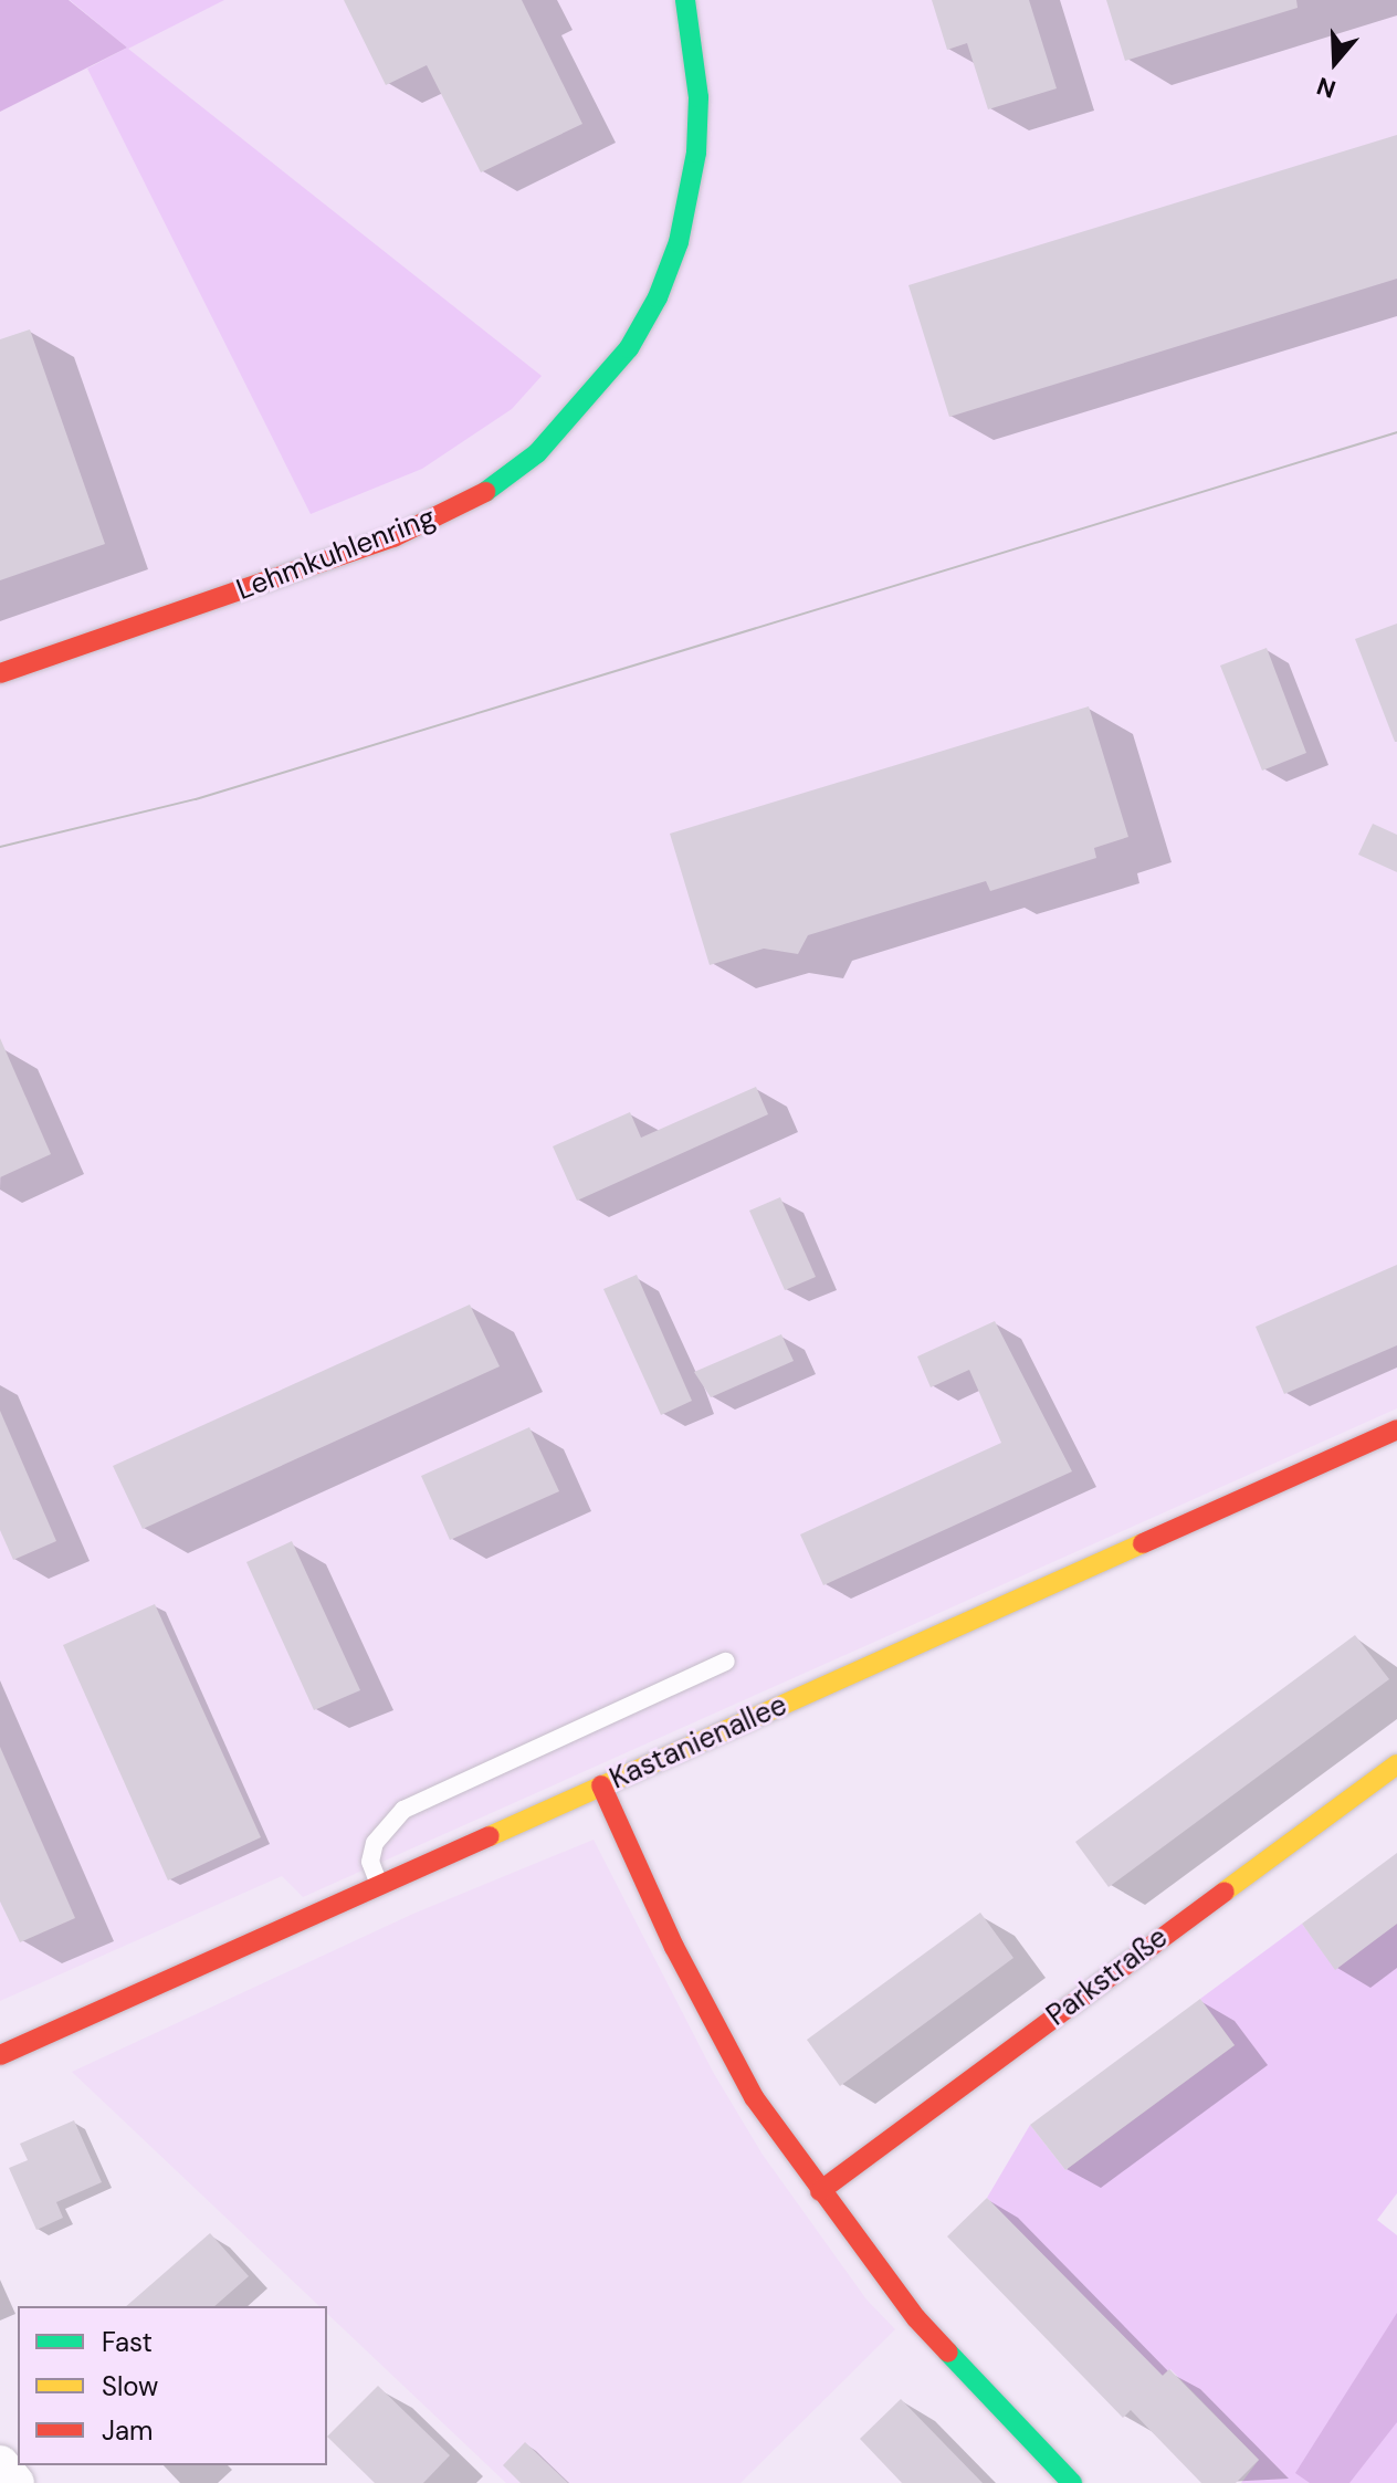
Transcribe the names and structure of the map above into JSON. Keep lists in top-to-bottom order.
{
  "streets": {
    "street": ["Lehmkuhlenring", "Kastanienallee", "Parkstraße"]
  },
  "legend": ["Fast", "Slow", "Jam"],
  "north": "bottom"
}
